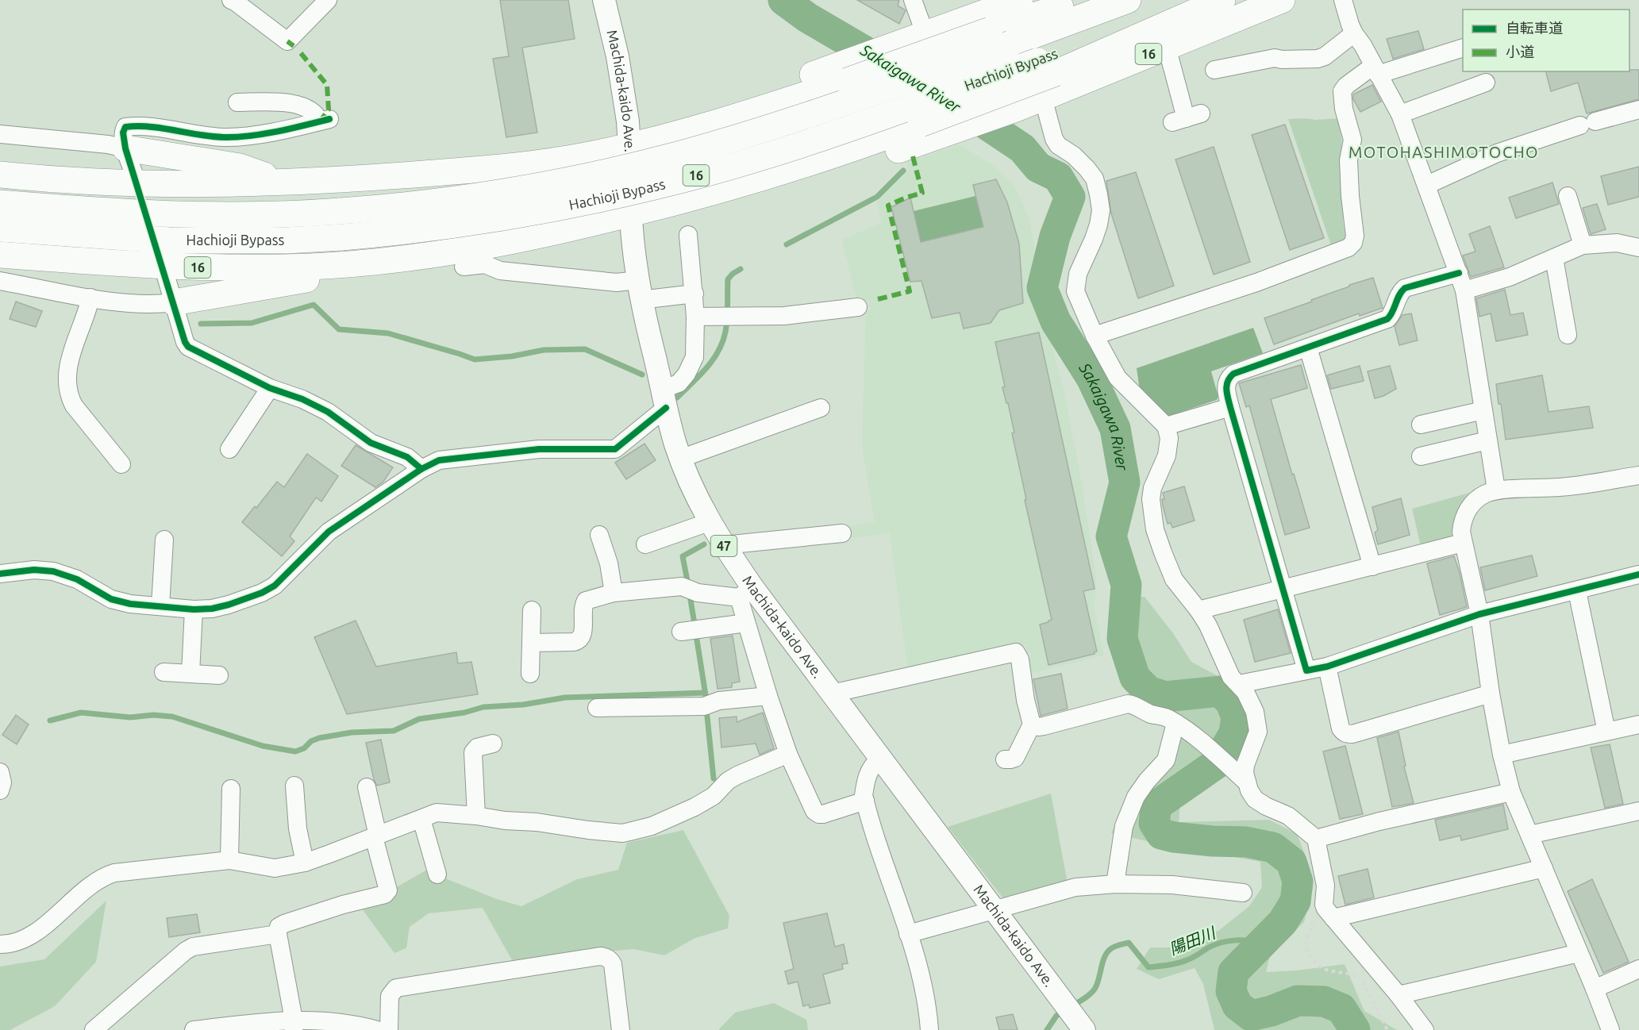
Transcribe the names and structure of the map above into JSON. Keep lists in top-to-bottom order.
{
  "streets": {
    "highway": ["16", "Hachioji Bypass"],
    "main road": ["Machida-kaido Ave.", "47"]
  },
  "crossings": [
    ["16", "Hachioji Bypass"],
    ["16", "Machida-kaido Ave."]
  ],
  "districts": ["MOTOHASHIMOTOCHO"],
  "water": ["Sakaigawa River", "陽田川"],
  "legend": ["自転車道", "小道"]
}
